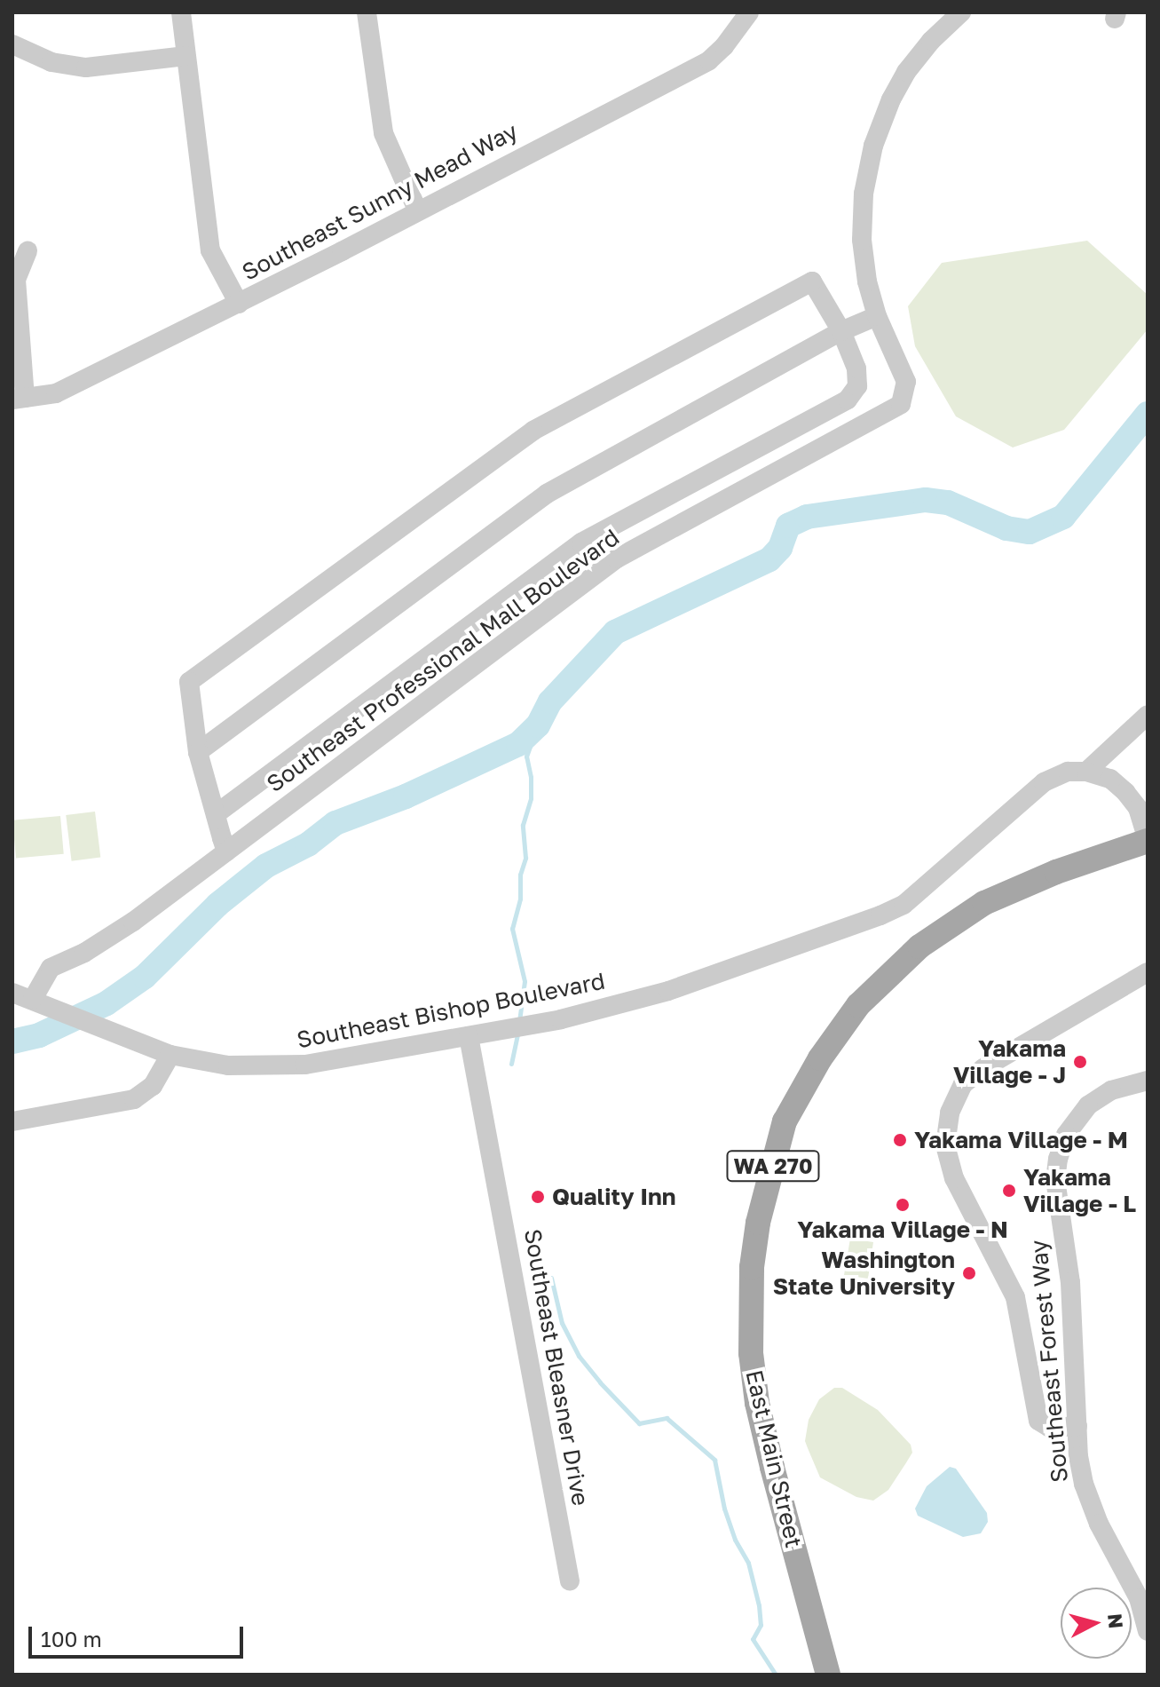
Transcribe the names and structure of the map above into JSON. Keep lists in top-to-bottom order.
{
  "streets": {
    "main road": ["WA 270", "East Main Street"],
    "street": [
      "Southeast Sunny Mead Way",
      "Southeast Professional Mall Boulevard",
      "Southeast Bishop Boulevard",
      "Southeast Forest Way",
      "Southeast Bleasner Drive"
    ]
  },
  "crossings": [
    ["Southeast Professional Mall Boulevard", "Southeast Bishop Boulevard"],
    ["Southeast Bishop Boulevard", "Southeast Bleasner Drive"]
  ],
  "places": [
    "Yakama Village - J",
    "Yakama Village - M",
    "Yakama Village - L",
    "Quality Inn",
    "Yakama Village - N",
    "Washington State University"
  ],
  "scale_bar": "100 m",
  "north": "right"
}
